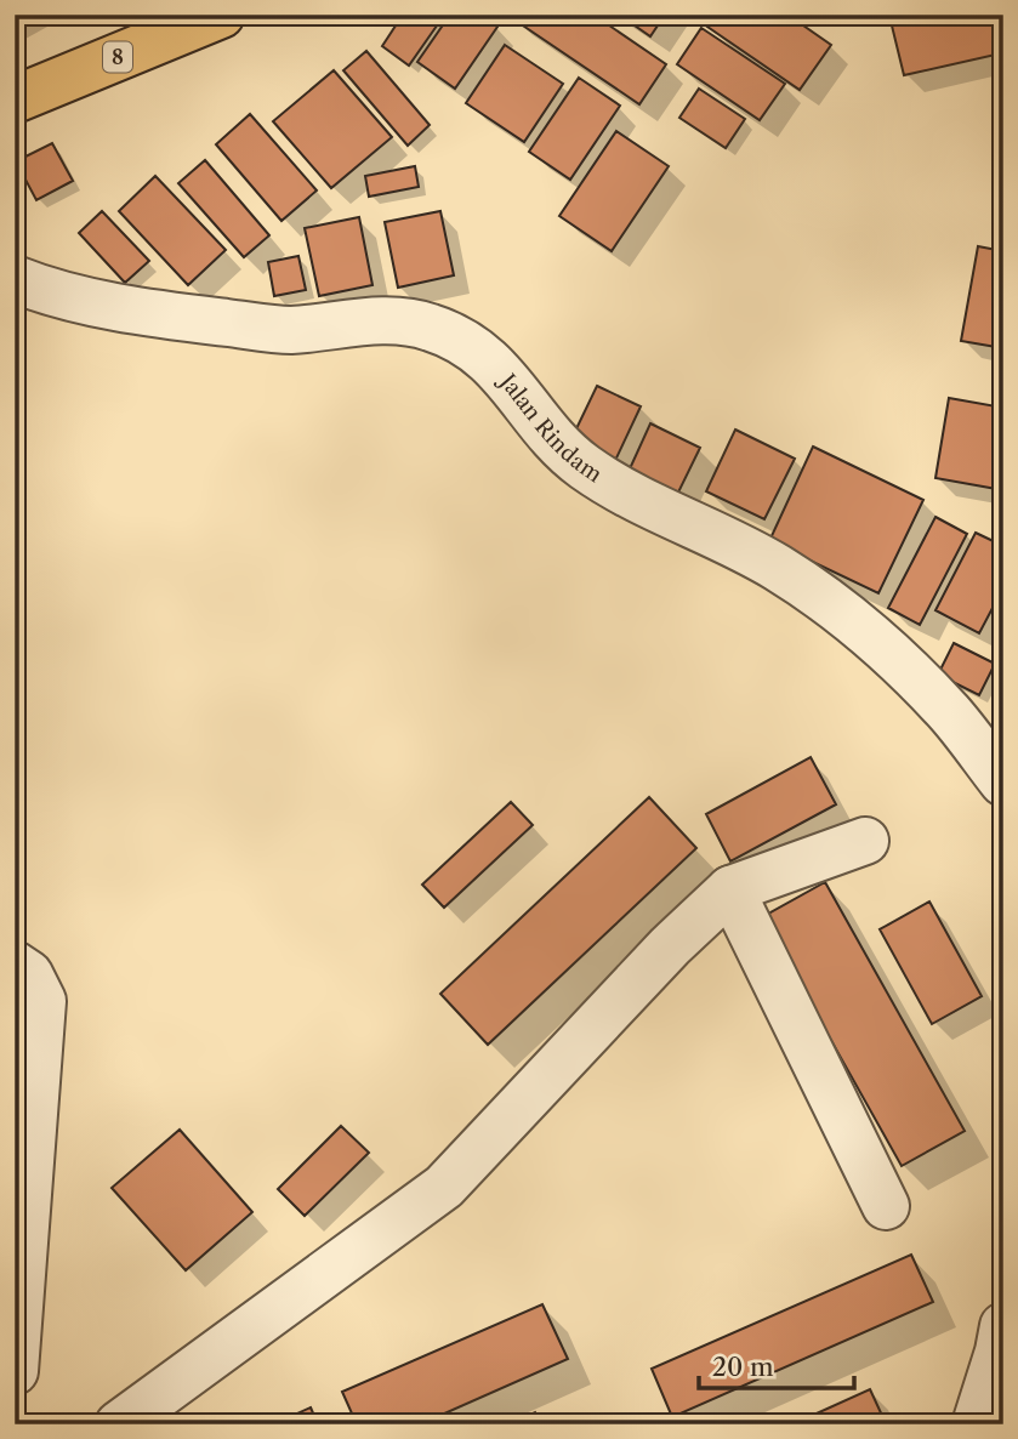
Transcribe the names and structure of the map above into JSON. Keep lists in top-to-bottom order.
{
  "streets": {
    "highway": ["8"],
    "street": ["Jalan Rindam"]
  },
  "scale_bar": "20 m"
}
